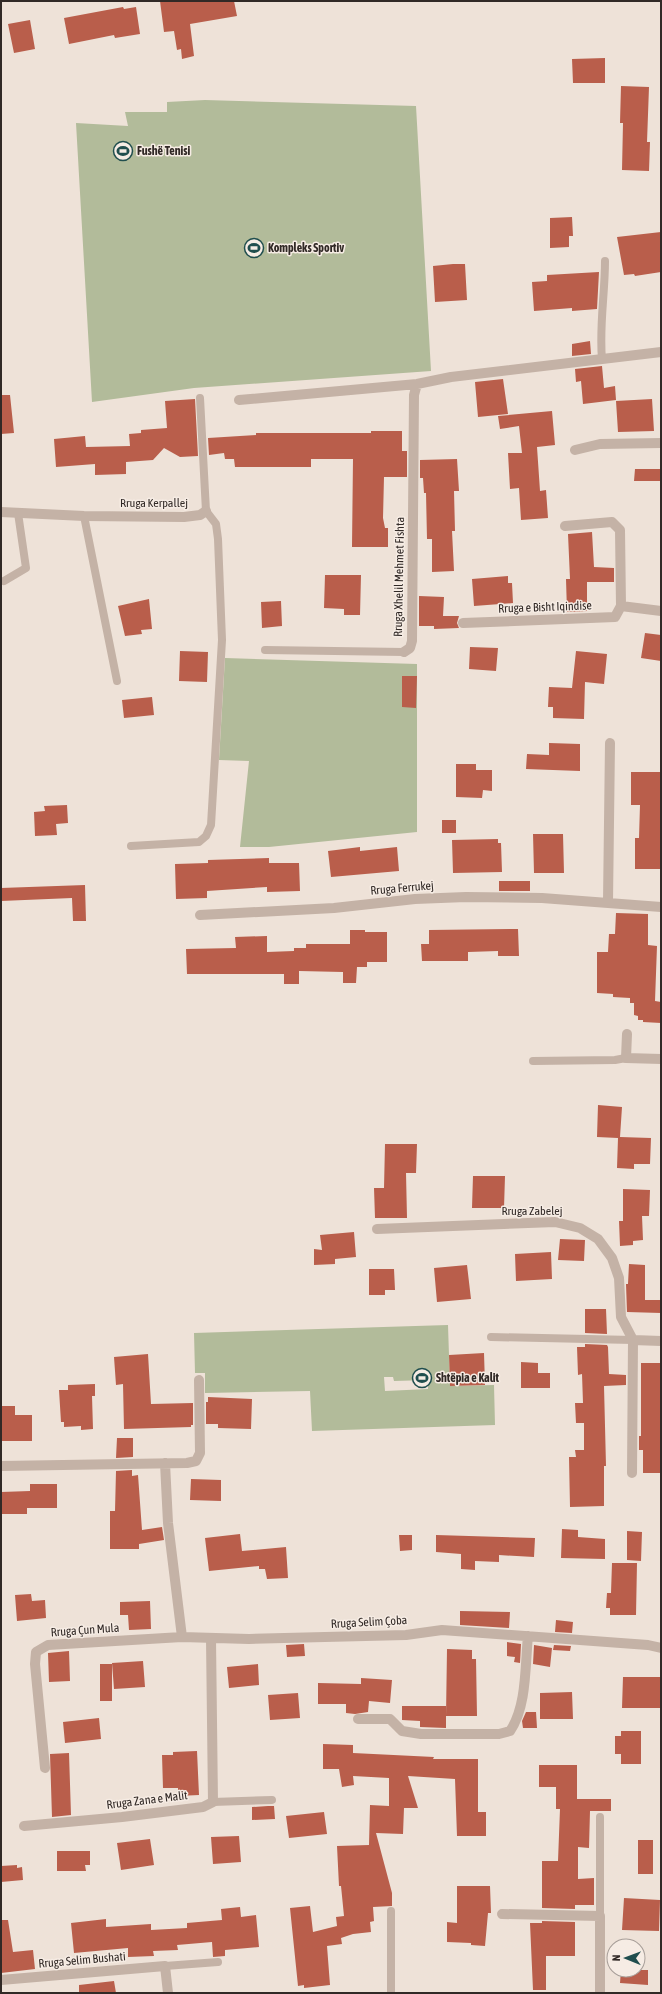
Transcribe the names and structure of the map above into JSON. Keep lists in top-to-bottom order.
{
  "streets": {
    "street": [
      "Rruga Kerpallej",
      "Rruga Xhelil Mehmet Fishta",
      "Rruga e Bisht Iqindise",
      "Rruga Ferrukej",
      "Rruga Zabelej",
      "Rruga Selim Çoba",
      "Rruga Çun Mula",
      "Rruga Zana e Malit",
      "Rruga Selim Bushati"
    ]
  },
  "crossings": [
    ["Rruga Selim Çoba", "Rruga Çun Mula"]
  ],
  "places": {
    "sports": ["Fushë Tenisi", "Kompleks Sportiv", "Shtëpia e Kalit"]
  },
  "north": "left"
}
